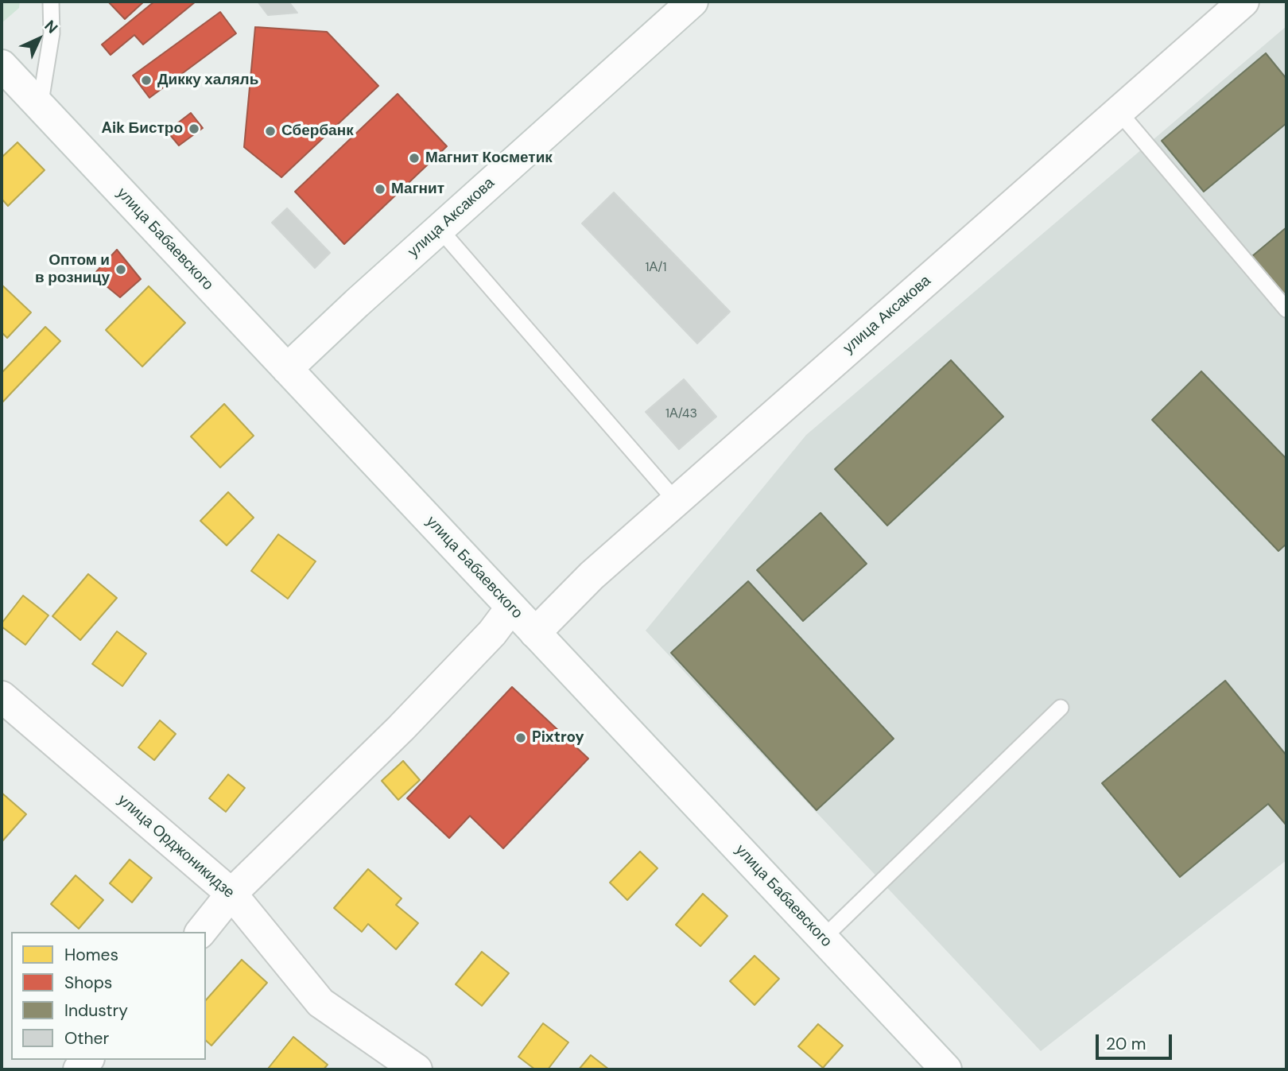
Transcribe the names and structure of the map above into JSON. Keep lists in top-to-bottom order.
{
  "streets": {
    "street": ["улица Аксакова", "улица Бабаевского", "улица Орджоникидзе"]
  },
  "crossings": [
    ["улица Аксакова", "улица Бабаевского"]
  ],
  "places": [
    "Дикку халяль",
    "Aik Бистро",
    "Сбербанк",
    "Магнит Косметик",
    "Магнит",
    "Оптом и в розницу",
    "Pixtroy"
  ],
  "house_numbers": ["1А/1", "1А/43"],
  "legend": [
    "Homes",
    "Shops",
    "Industry",
    "Other"
  ],
  "scale_bar": "20 m",
  "north": "top right"
}
